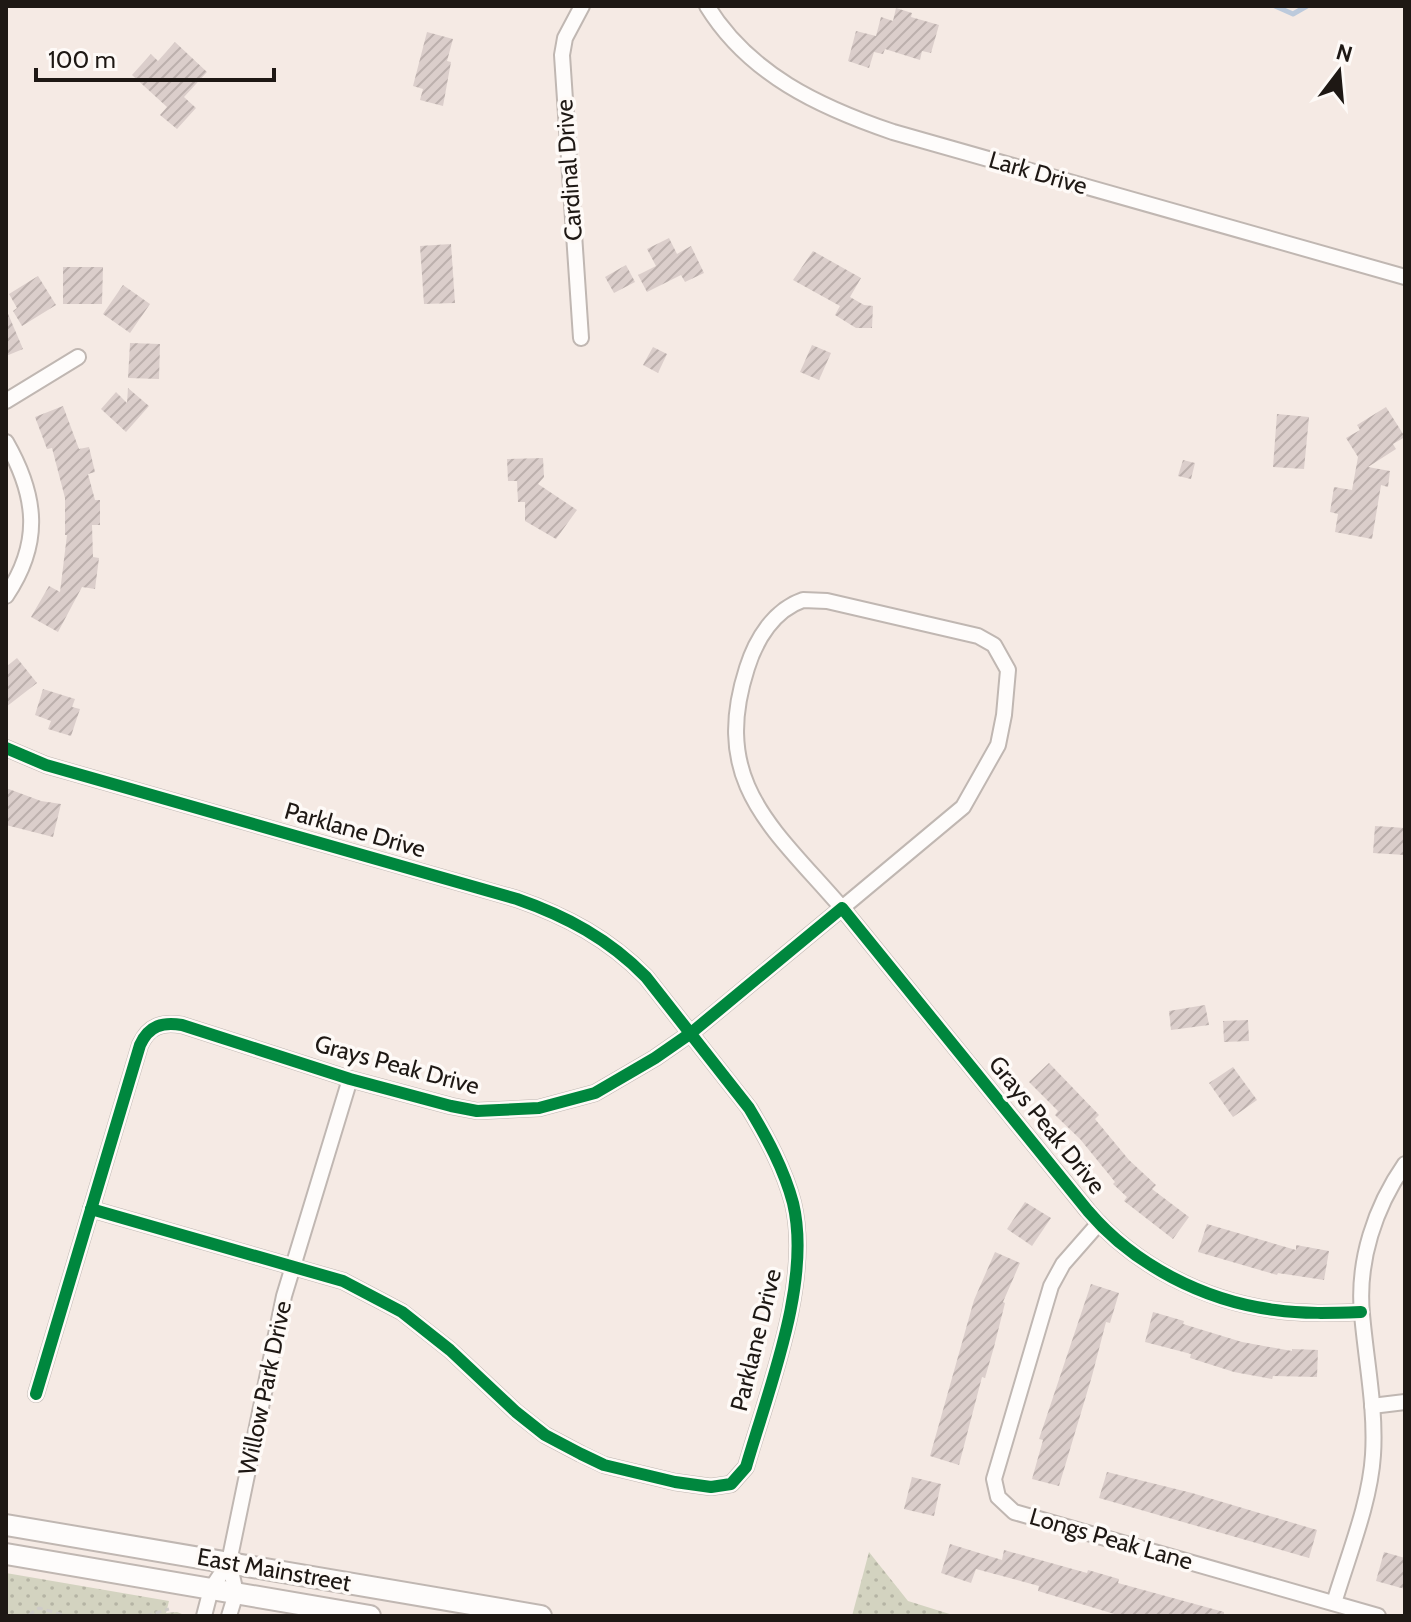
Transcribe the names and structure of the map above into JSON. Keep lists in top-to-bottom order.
{
  "streets": {
    "main road": ["East Mainstreet"],
    "street": [
      "Cardinal Drive",
      "Lark Drive",
      "Parklane Drive",
      "Grays Peak Drive",
      "Willow Park Drive",
      "Longs Peak Lane"
    ]
  },
  "crossings": [
    ["Parklane Drive", "Grays Peak Drive"],
    ["Parklane Drive", "Willow Park Drive"],
    ["Grays Peak Drive", "Willow Park Drive"],
    ["Willow Park Drive", "East Mainstreet"]
  ],
  "scale_bar": "100 m",
  "north": "top"
}
